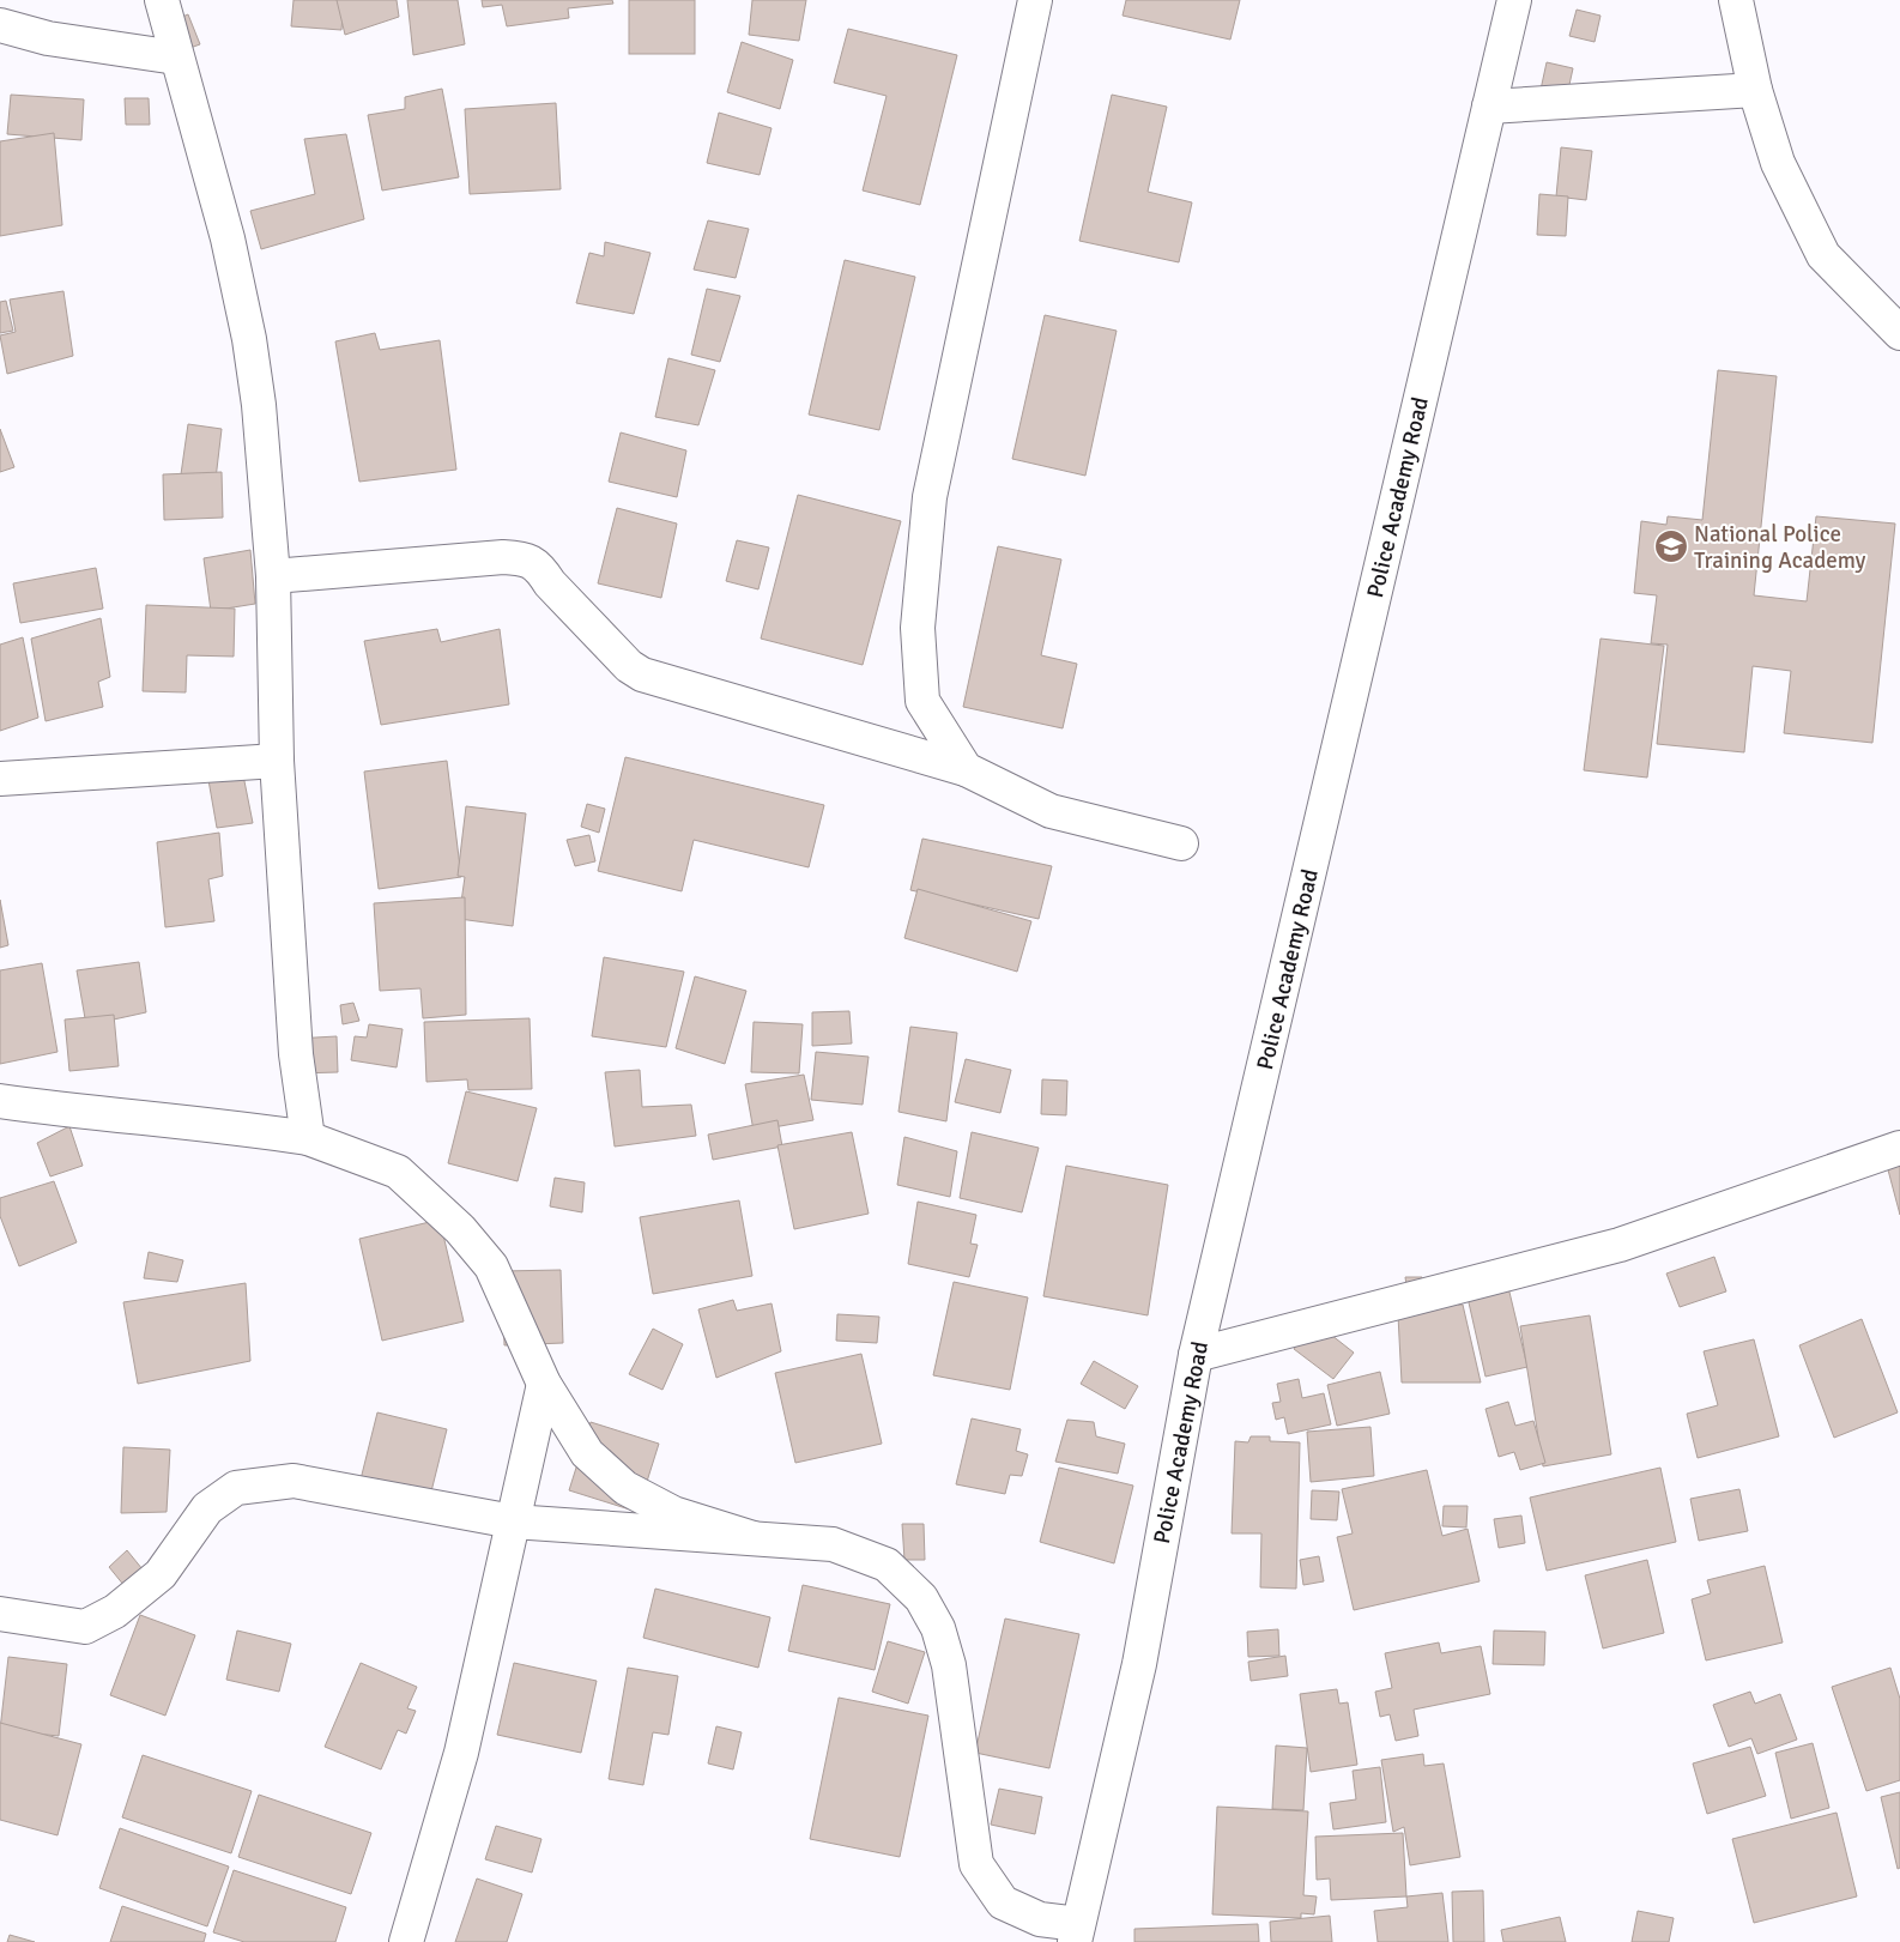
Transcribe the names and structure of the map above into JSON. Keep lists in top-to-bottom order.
{
  "streets": {
    "street": ["Police Academy Road"]
  },
  "places": {
    "school or university": ["National Police Training Academy"]
  }
}
